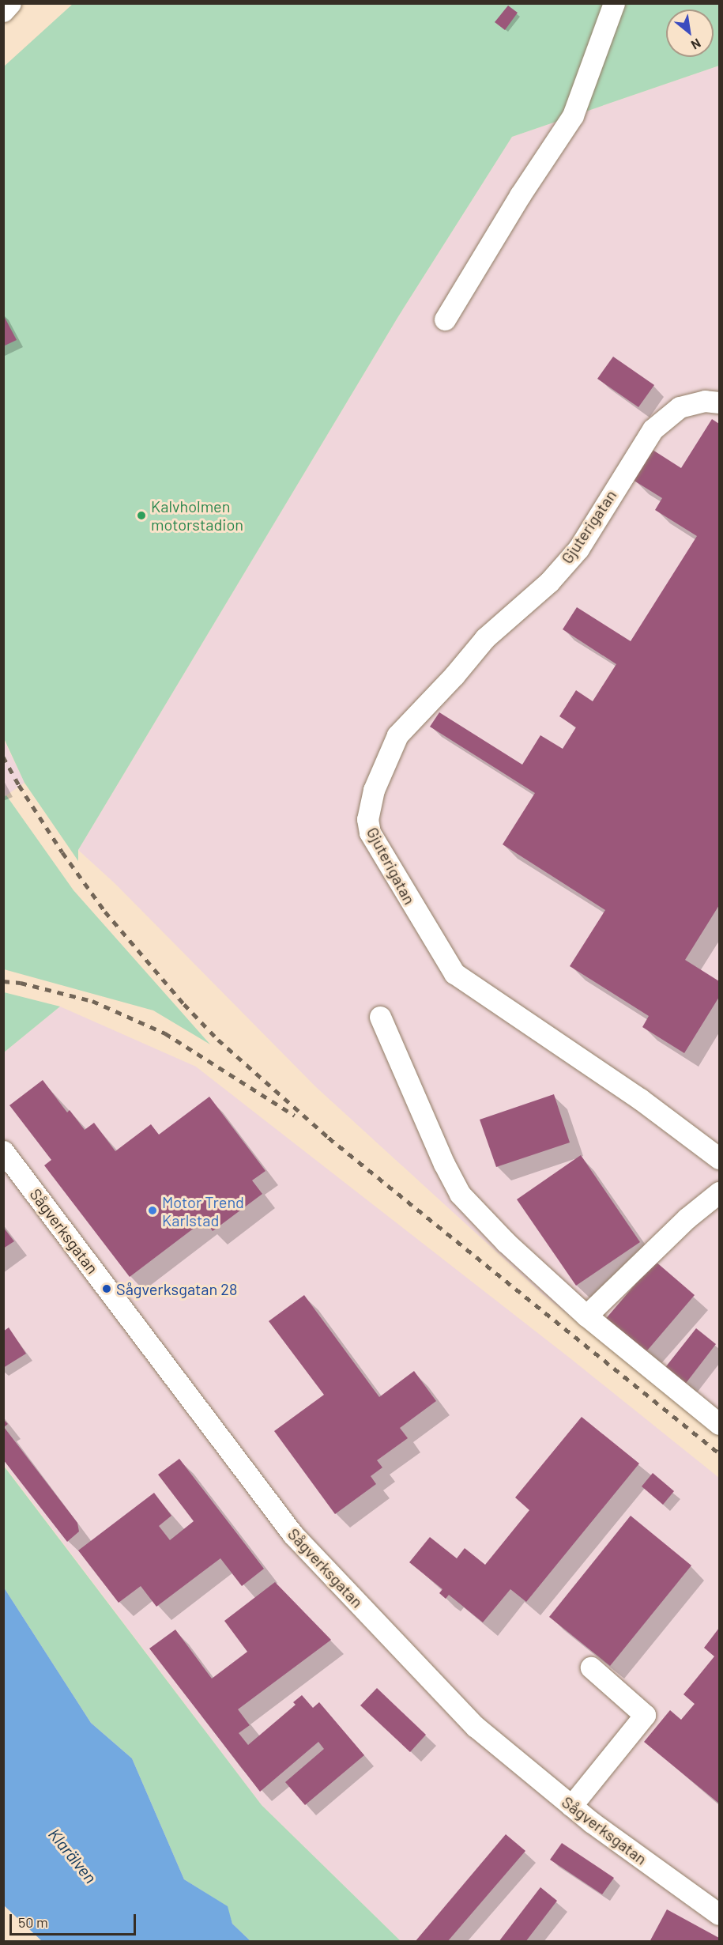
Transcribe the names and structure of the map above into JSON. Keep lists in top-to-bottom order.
{
  "streets": {
    "street": ["Gjuterigatan", "Sågverksgatan"]
  },
  "water": ["Klarälven"],
  "places": ["Kalvholmen motorstadion", "Motor Trend Karlstad", "Sågverksgatan 28"],
  "scale_bar": "50 m",
  "north": "bottom right"
}
